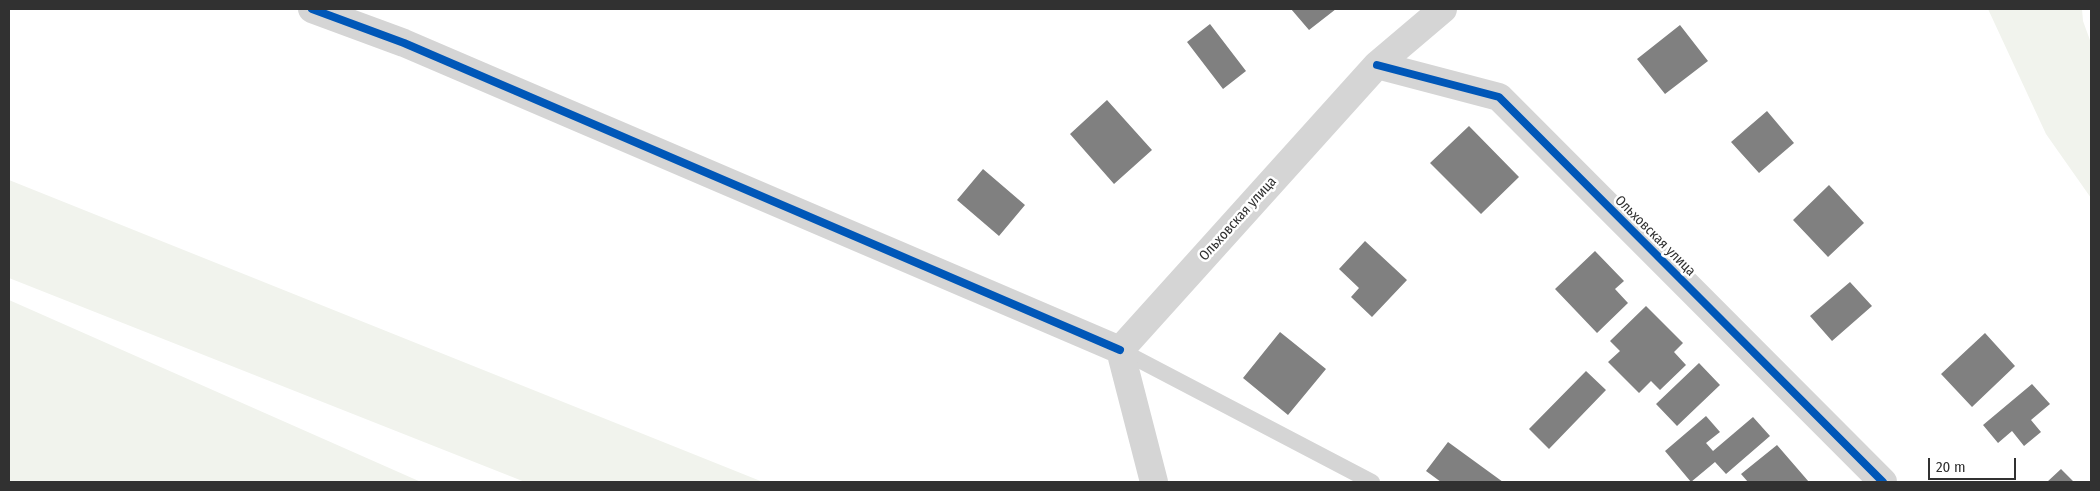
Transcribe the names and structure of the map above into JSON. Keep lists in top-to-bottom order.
{
  "streets": {
    "street": ["Ольховская улица"]
  },
  "scale_bar": "20 m"
}
